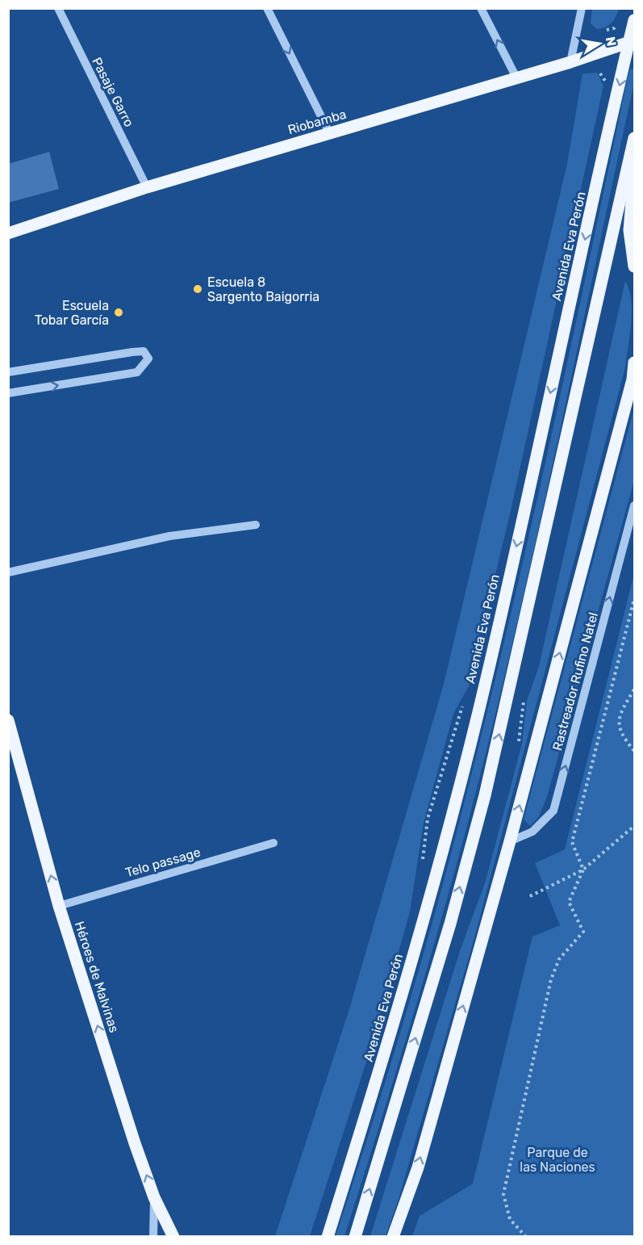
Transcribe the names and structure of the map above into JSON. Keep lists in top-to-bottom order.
{
  "streets": {
    "main road": ["Riobamba", "Avenida Eva Perón", "Héroes de Malvinas"],
    "street": ["Pasaje Garro", "Rastreador Rufino Natel", "Telo passage"]
  },
  "crossings": [
    ["Pasaje Garro", "Riobamba"],
    ["Riobamba", "Avenida Eva Perón"],
    ["Telo passage", "Héroes de Malvinas"]
  ],
  "one_way": ["Rastreador Rufino Natel", "Héroes de Malvinas"],
  "parks": ["Parque de las Naciones"],
  "places": ["Escuela 8 Sargento Baigorria", "Escuela Tobar García"],
  "north": "right"
}
